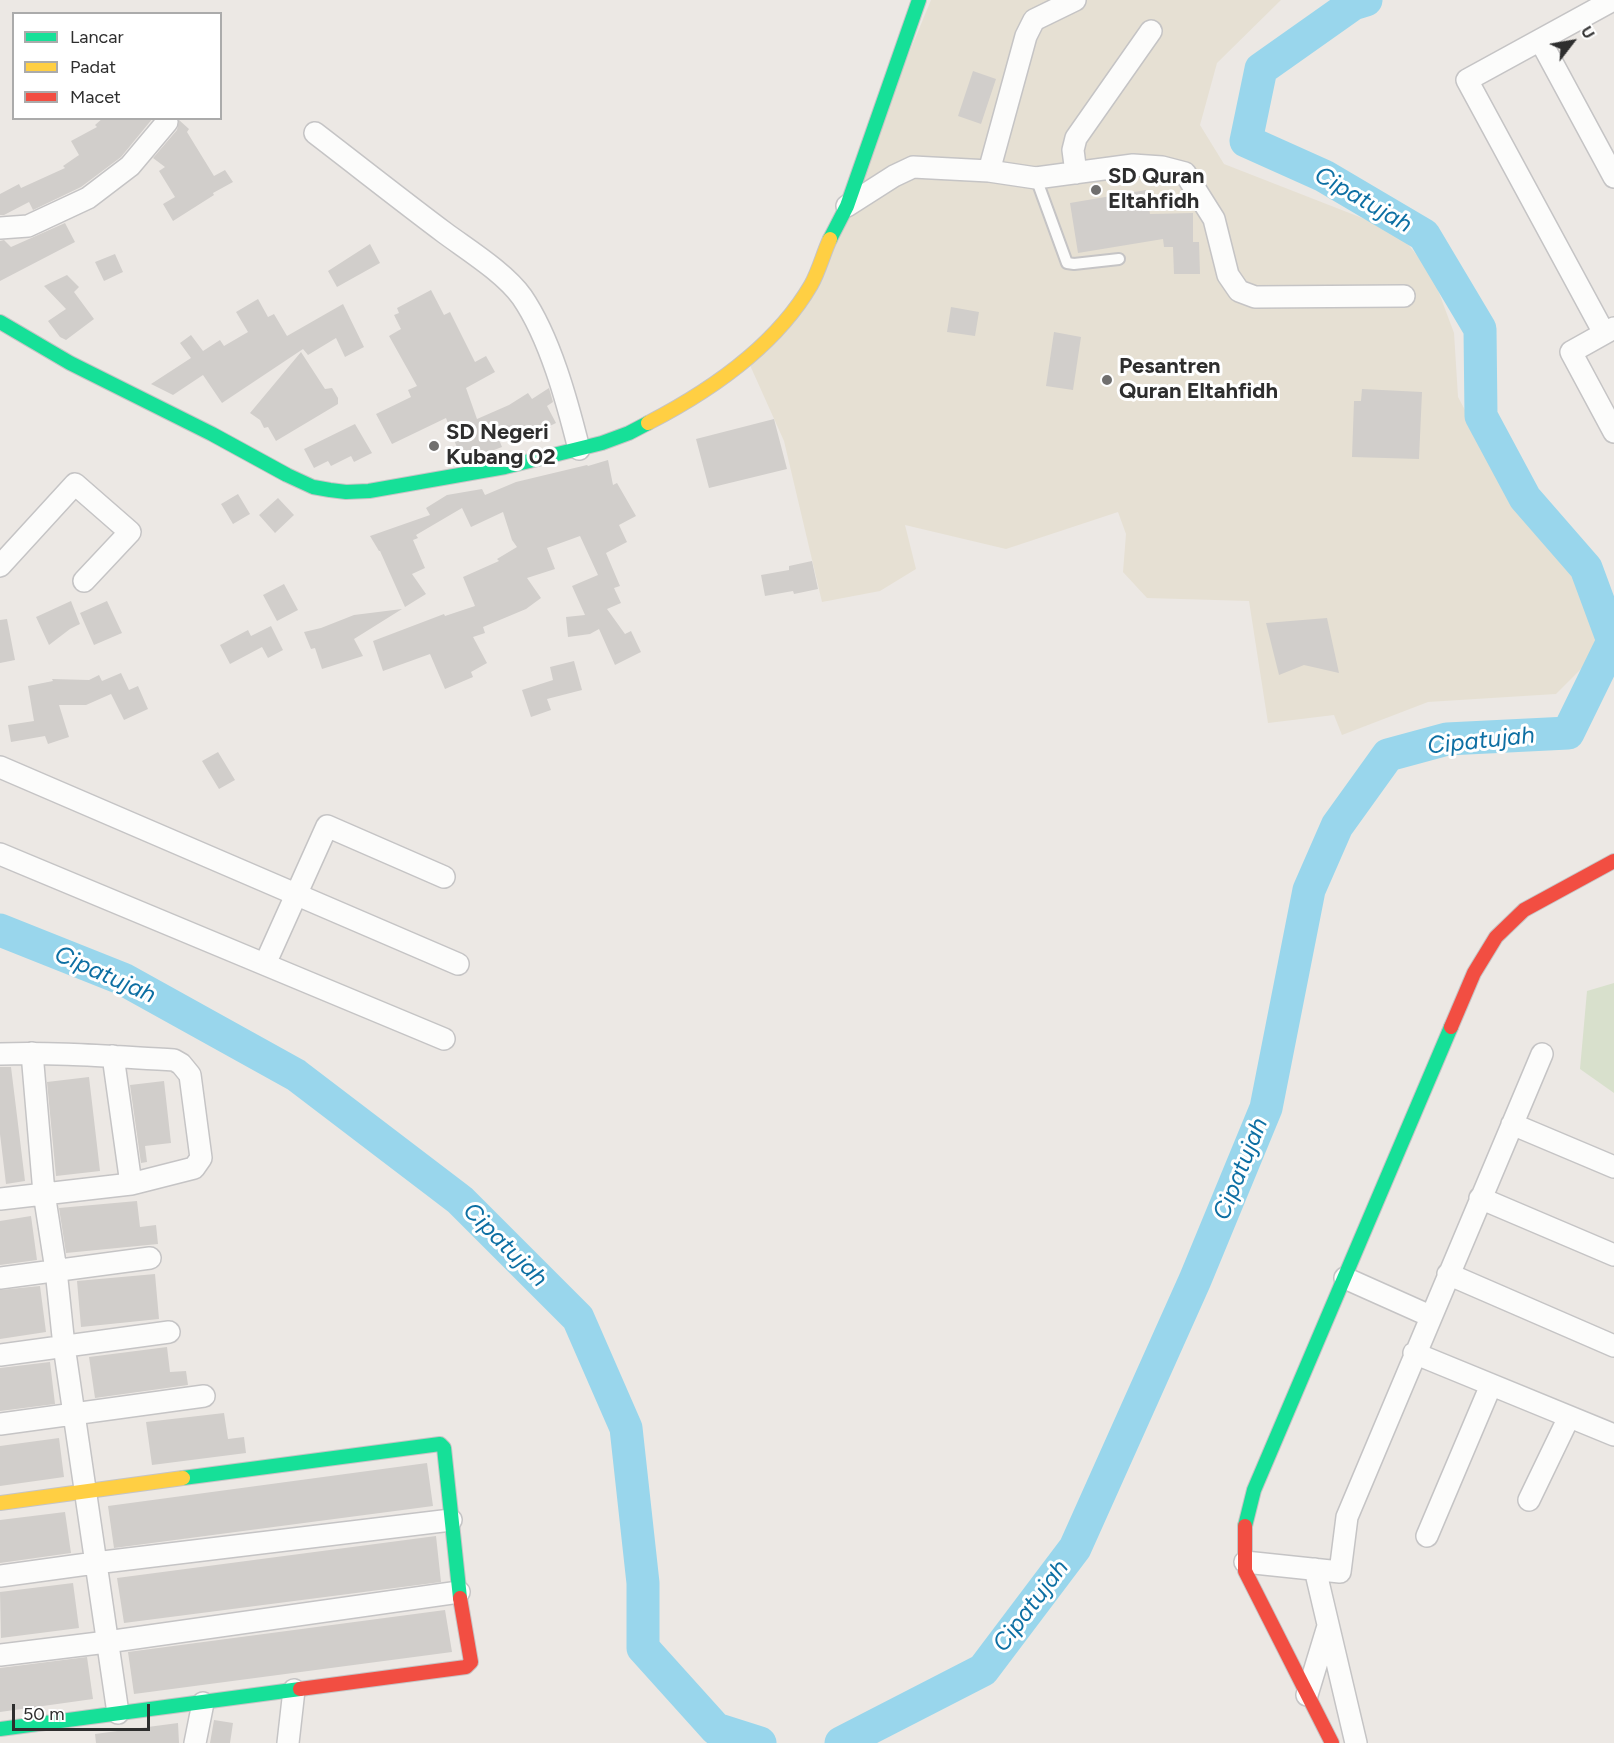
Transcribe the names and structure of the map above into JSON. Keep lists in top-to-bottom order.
{
  "water": ["Cipatujah"],
  "places": ["SD Quran Eltahfidh", "Pesantren Quran Eltahfidh", "SD Negeri Kubang 02"],
  "legend": ["Lancar", "Padat", "Macet"],
  "scale_bar": "50 m",
  "north": "top right"
}
